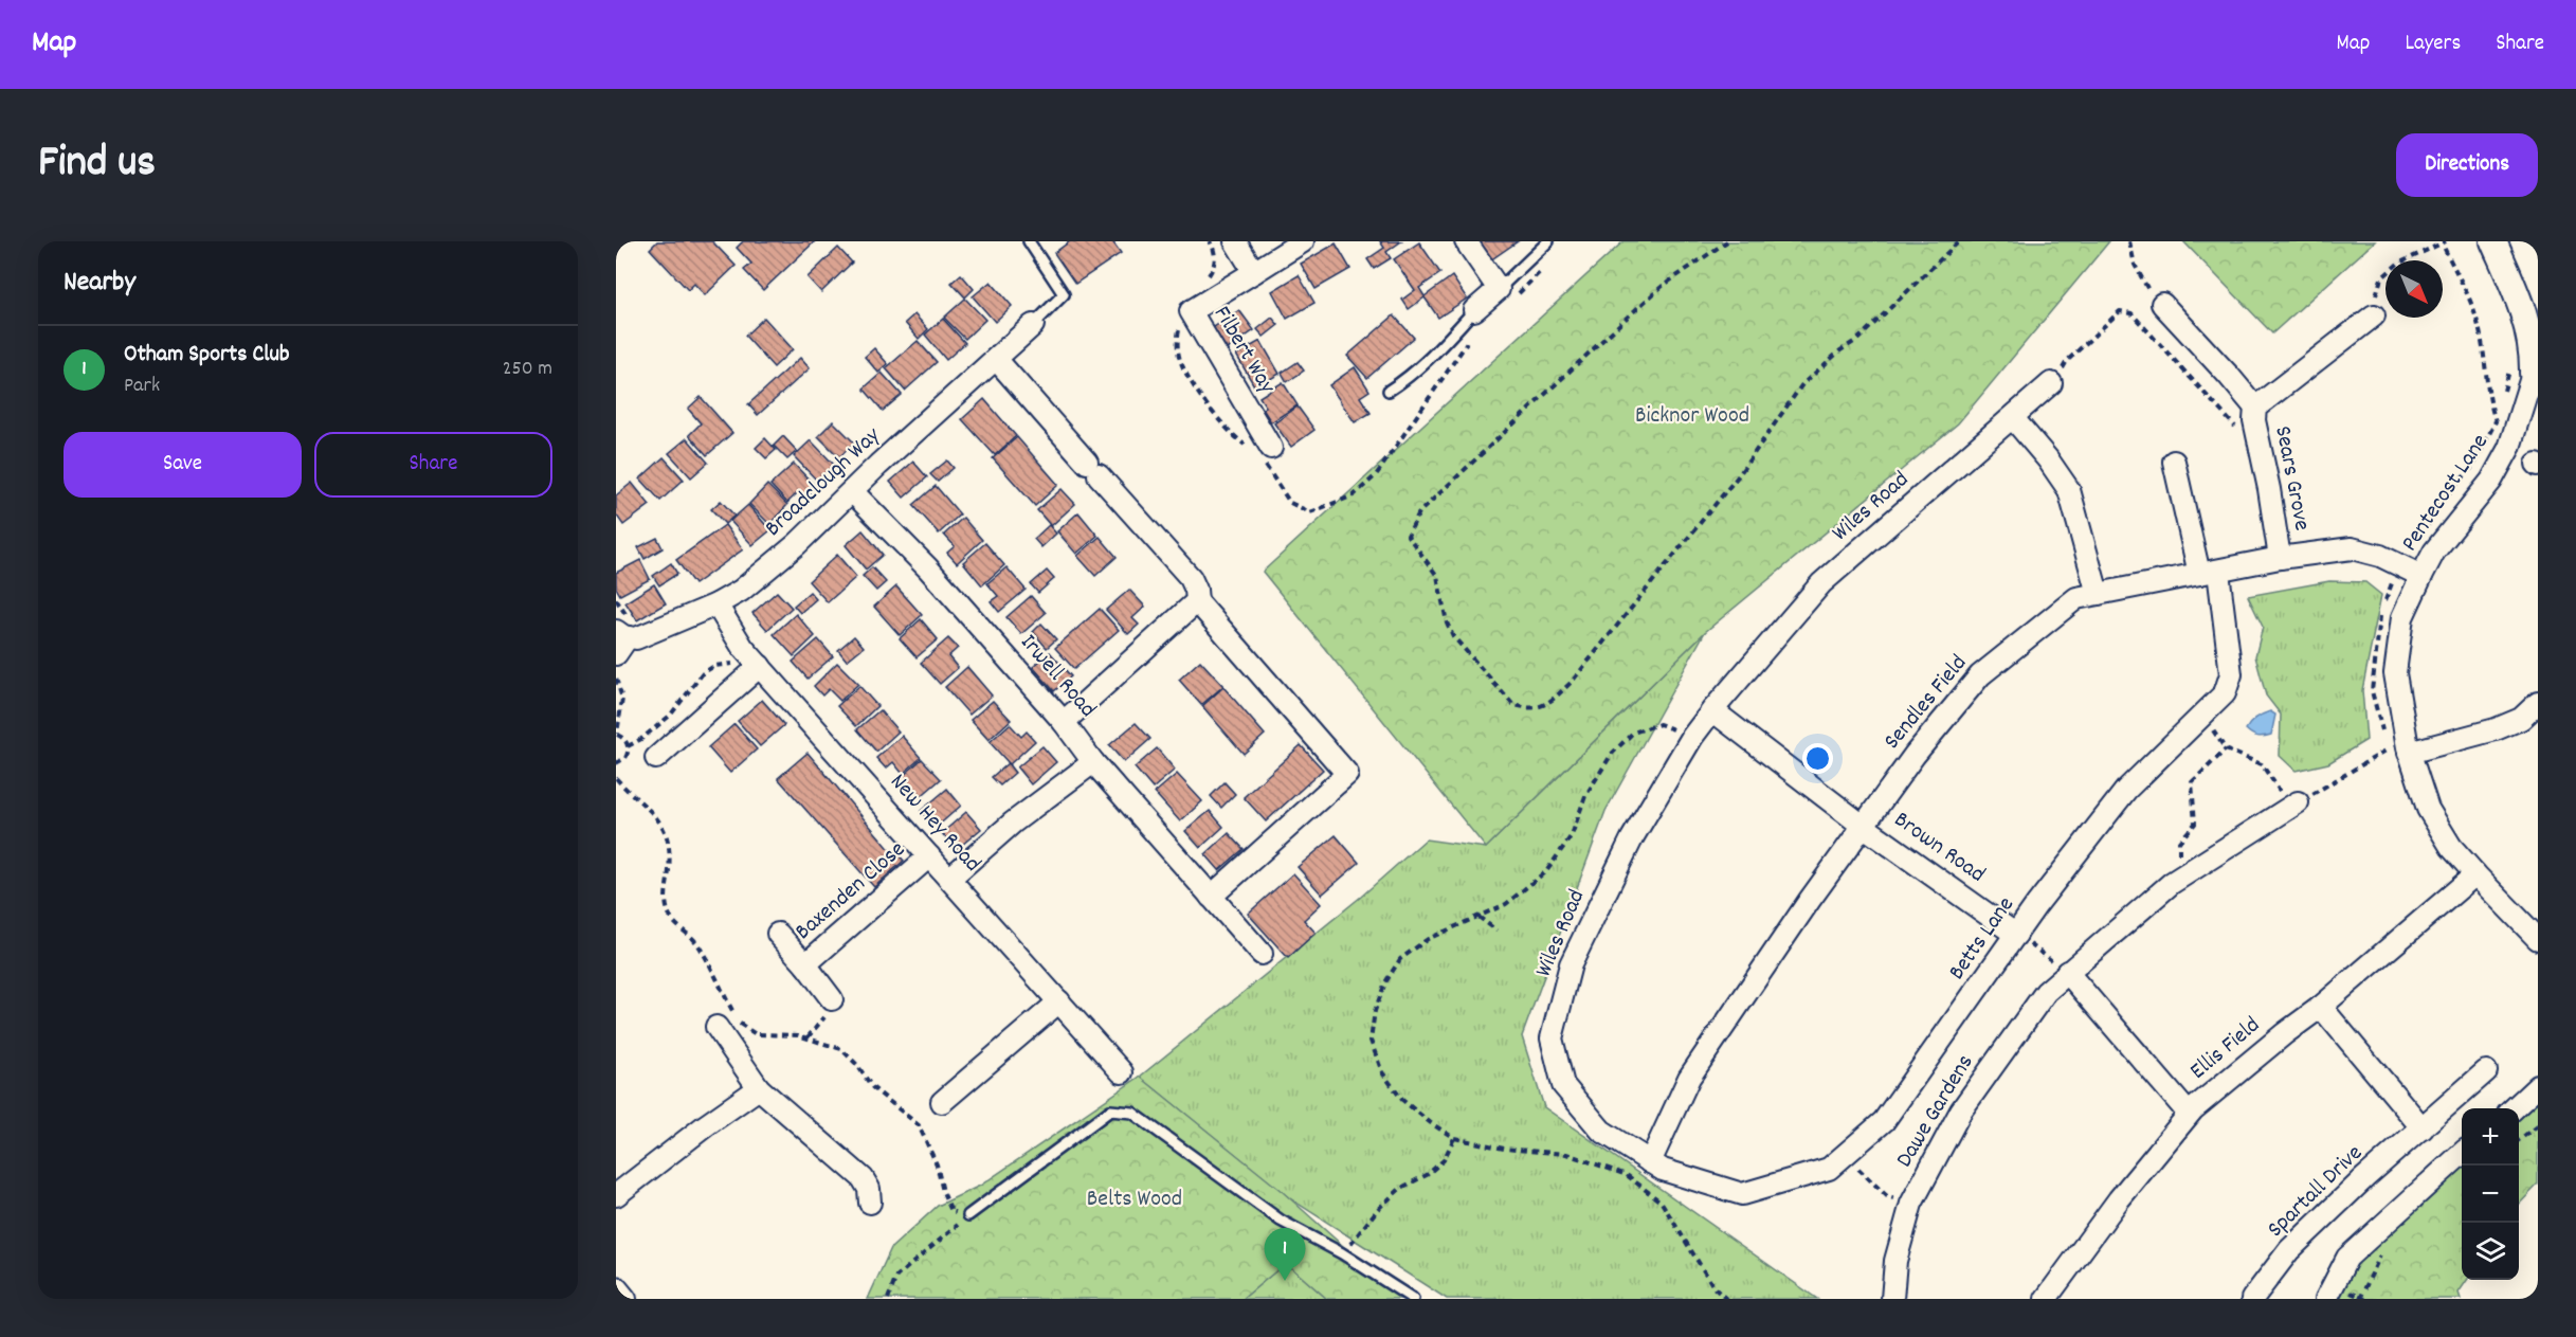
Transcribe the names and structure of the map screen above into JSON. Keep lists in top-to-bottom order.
{
  "streets": {
    "street": [
      "Filbert Way",
      "Sears Grove",
      "Broadclough Way",
      "Pentecost Lane",
      "Wiles Road",
      "Irwell Road",
      "Sendles Field",
      "New Hey Road",
      "Brown Road",
      "Baxenden Close",
      "Betts Lane",
      "Ellis Field",
      "Dawe Gardens",
      "Spartall Drive"
    ]
  },
  "crossings": [
    ["Sears Grove", "Sendles Field"],
    ["Broadclough Way", "Irwell Road"],
    ["Broadclough Way", "New Hey Road"],
    ["Pentecost Lane", "Sendles Field"],
    ["Pentecost Lane", "Ellis Field"],
    ["Wiles Road", "Sendles Field"],
    ["Wiles Road", "Betts Lane"],
    ["Sendles Field", "Brown Road"],
    ["Sendles Field", "Betts Lane"],
    ["New Hey Road", "Baxenden Close"],
    ["Brown Road", "Betts Lane"]
  ],
  "parks": ["Bicknor Wood", "Belts Wood"],
  "north": "bottom right",
  "page": {
    "header": "Map",
    "nav": ["Map", "Layers", "Share"],
    "title": "Find us",
    "buttons": [
      "Directions",
      ["Save", "Share"]
    ],
    "heading": "Nearby",
    "list": [
      {
        "mark": "1",
        "name": "Otham Sports Club",
        "note": "Park",
        "value": "250 m"
      }
    ],
    "map_buttons": ["+", "−"],
    "pins": "1"
  }
}
